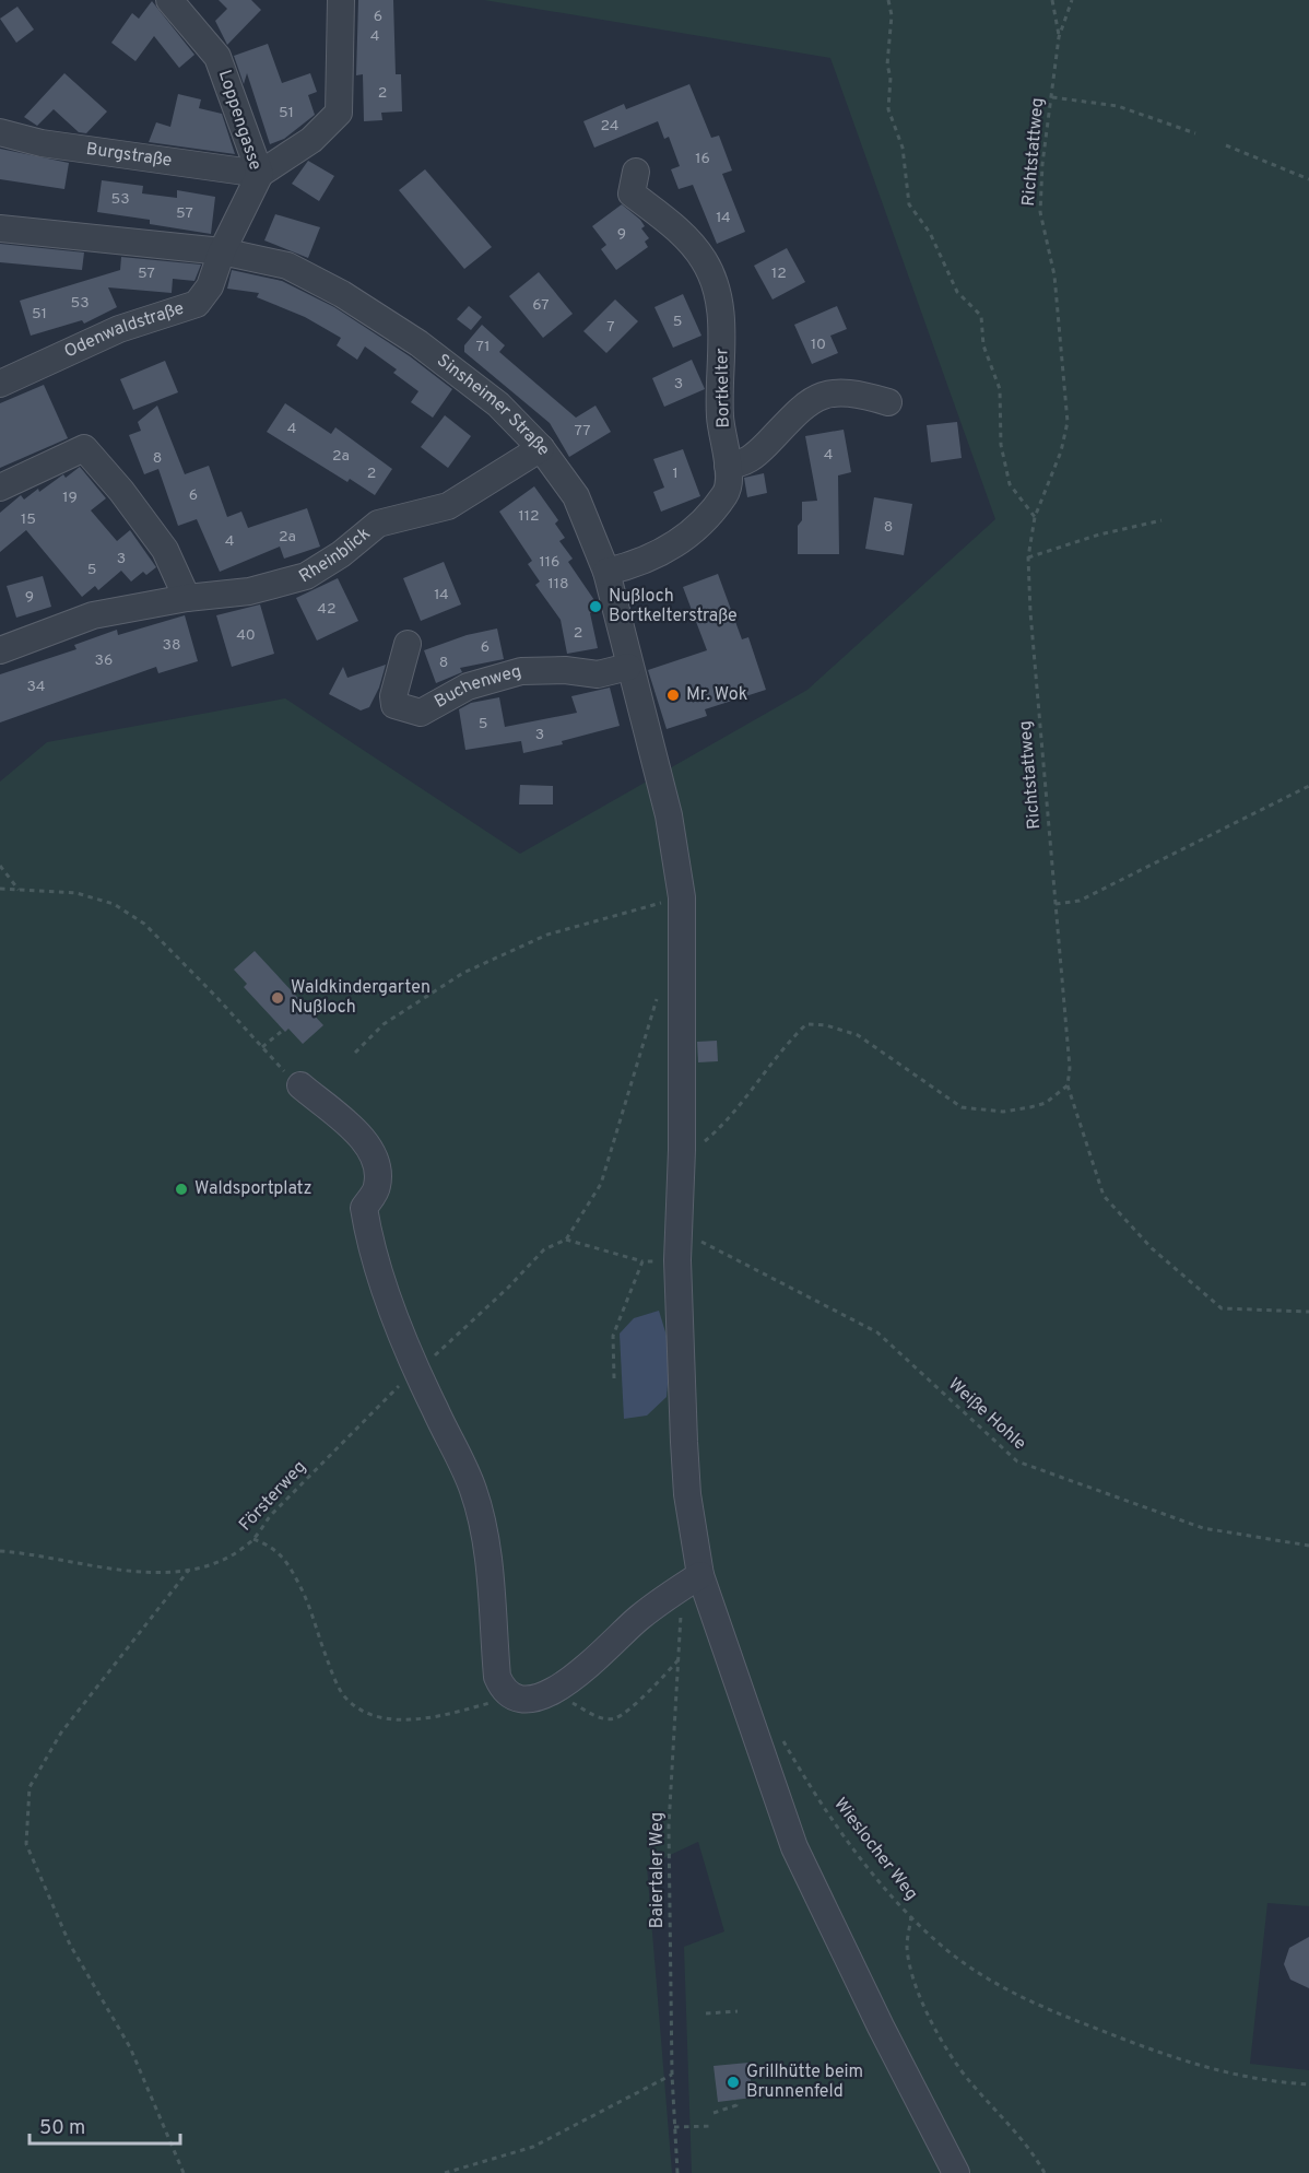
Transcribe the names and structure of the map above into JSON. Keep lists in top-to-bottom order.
{
  "streets": {
    "street": [
      "Loppengasse",
      "Burgstraße",
      "Odenwaldstraße",
      "Bortkelter",
      "Sinsheimer Straße",
      "Rheinblick",
      "Buchenweg"
    ],
    "path": [
      "Richtstattweg",
      "Weiße Hohle",
      "Försterweg",
      "Wieslocher Weg",
      "Baiertaler Weg"
    ]
  },
  "crossings": [
    ["Loppengasse", "Burgstraße"],
    ["Loppengasse", "Odenwaldstraße"],
    ["Loppengasse", "Sinsheimer Straße"],
    ["Odenwaldstraße", "Sinsheimer Straße"],
    ["Bortkelter", "Sinsheimer Straße"],
    ["Sinsheimer Straße", "Rheinblick"],
    ["Sinsheimer Straße", "Buchenweg"],
    ["Sinsheimer Straße", "Weiße Hohle"]
  ],
  "places": [
    "Nußloch Bortkelterstraße",
    "Mr. Wok",
    "Waldkindergarten Nußloch",
    "Waldsportplatz",
    "Grillhütte beim Brunnenfeld"
  ],
  "house_numbers": [
    "6",
    "4",
    "2",
    "51",
    "24",
    "16",
    "53",
    "57",
    "14",
    "9",
    "57",
    "12",
    "53",
    "67",
    "51",
    "5",
    "7",
    "10",
    "71",
    "3",
    "4",
    "77",
    "4",
    "2a",
    "8",
    "2",
    "1",
    "6",
    "19",
    "112",
    "15",
    "8",
    "2a",
    "4",
    "3",
    "116",
    "5",
    "118",
    "14",
    "9",
    "42",
    "2",
    "40",
    "38",
    "6",
    "36",
    "8",
    "34",
    "5",
    "3"
  ],
  "scale_bar": "50 m"
}
